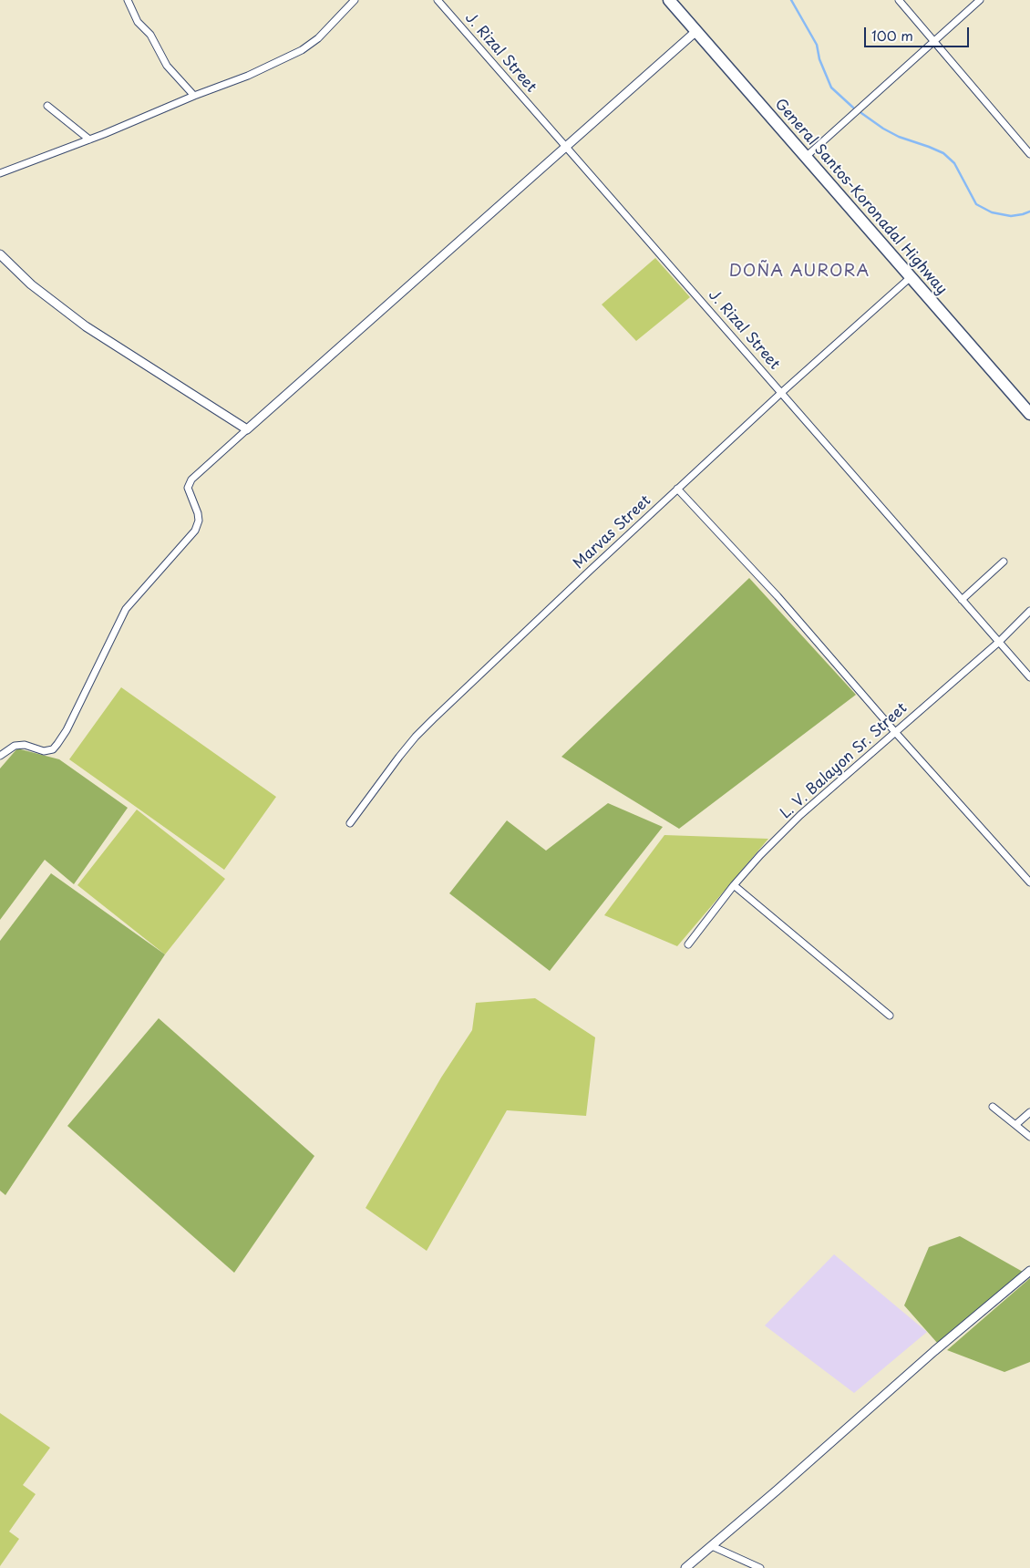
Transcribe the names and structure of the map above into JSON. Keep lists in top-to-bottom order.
{
  "streets": {
    "highway": ["General Santos-Koronadal Highway"],
    "street": ["J. Rizal Street", "Marvas Street", "L. V. Balayon Sr. Street"]
  },
  "crossings": [
    ["J. Rizal Street", "Marvas Street"],
    ["J. Rizal Street", "L. V. Balayon Sr. Street"],
    ["General Santos-Koronadal Highway", "Marvas Street"]
  ],
  "districts": ["DOÑA AURORA"],
  "scale_bar": "100 m"
}
